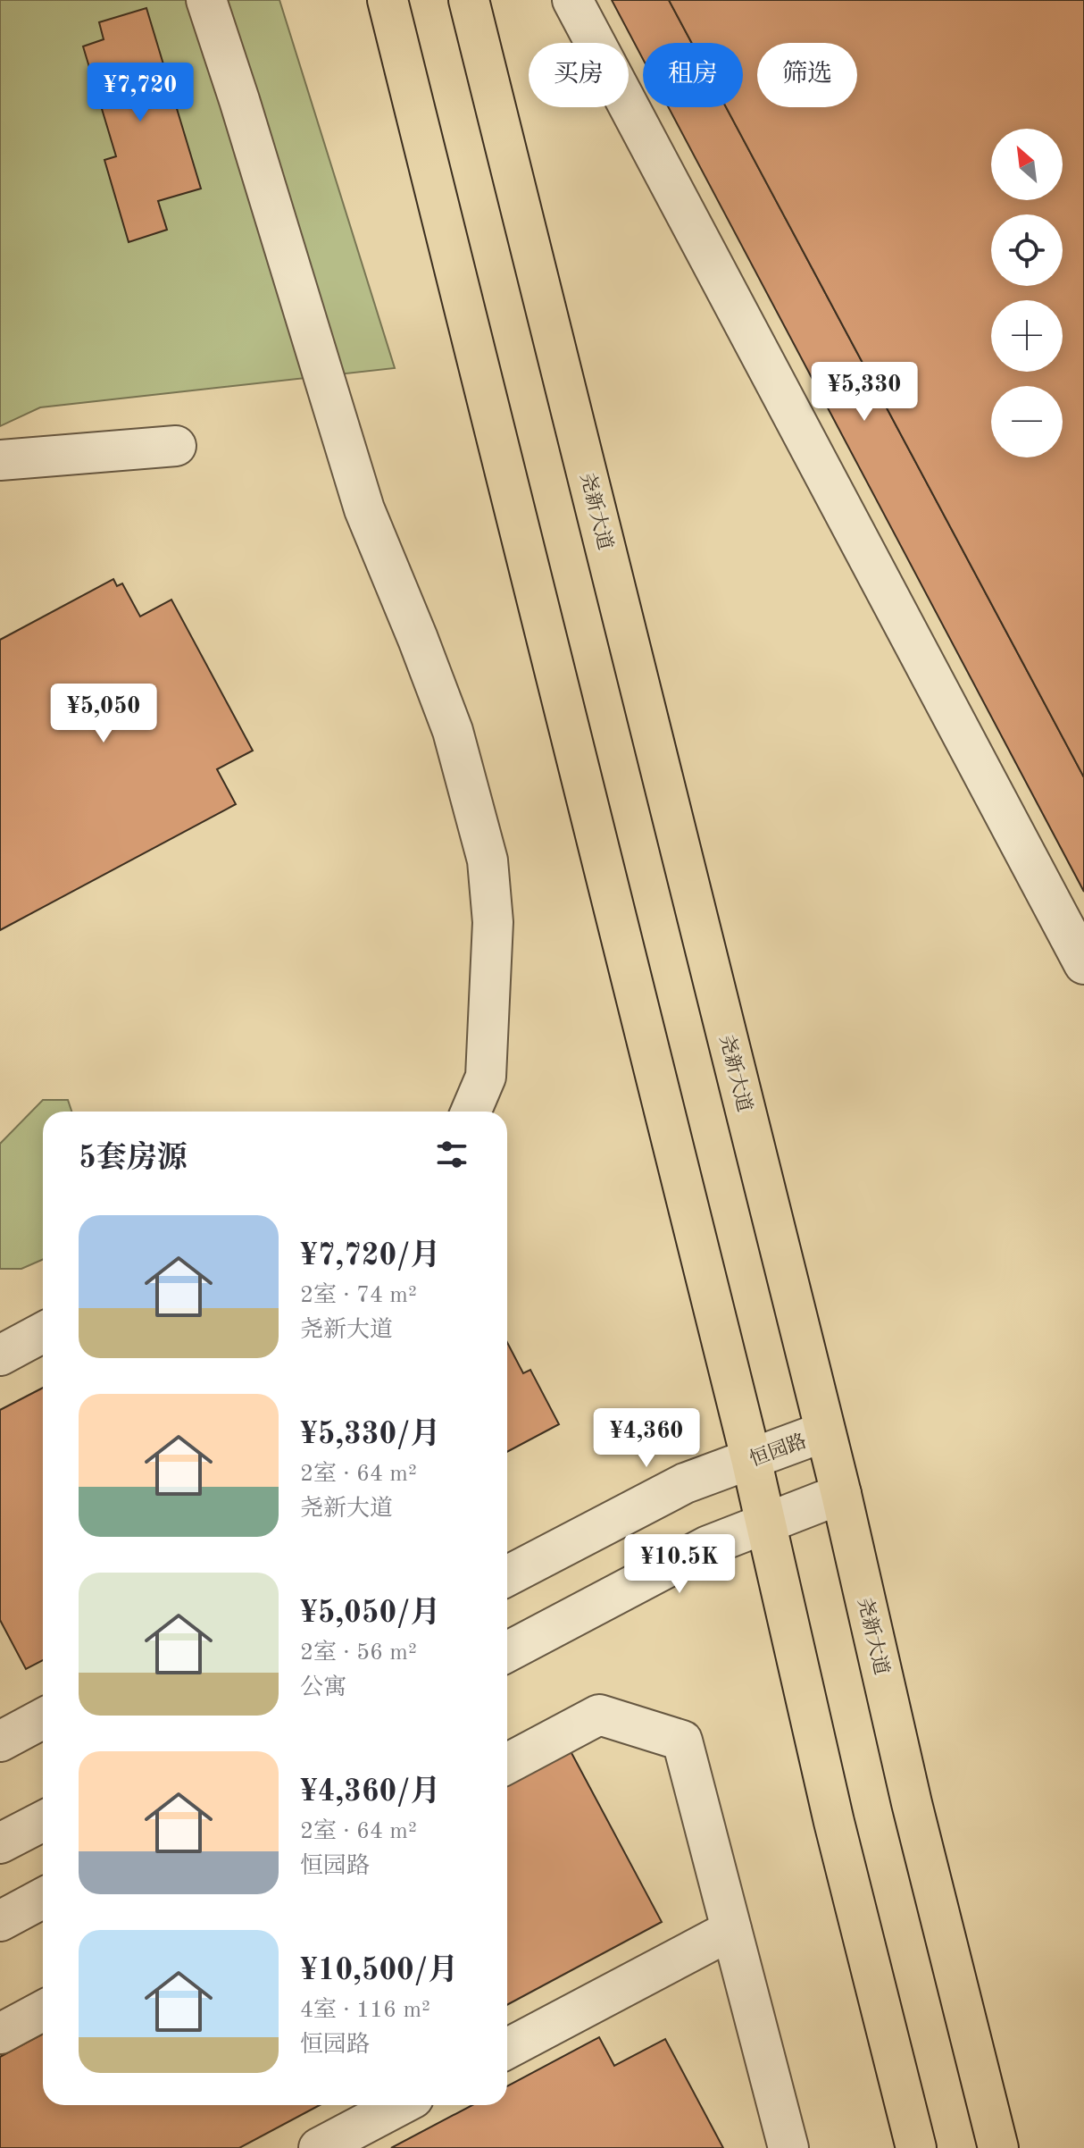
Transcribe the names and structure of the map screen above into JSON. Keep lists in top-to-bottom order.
{
  "streets": {
    "main road": ["尧新大道"],
    "street": ["恒园路"]
  },
  "crossings": [
    ["尧新大道", "恒园路"]
  ],
  "north": "top left",
  "page": {
    "chip": ["买房", "租房", "筛选"],
    "price": [
      "¥7,720",
      "¥5,330",
      "¥5,050",
      "¥4,360",
      "¥10.5K"
    ],
    "map_buttons": ["+", "−"],
    "heading": "5套房源",
    "list": [
      {
        "name": "¥7,720/月",
        "note": "2室 · 74 m² · 尧新大道"
      },
      {
        "name": "¥5,330/月",
        "note": "2室 · 64 m² · 尧新大道"
      },
      {
        "name": "¥5,050/月",
        "note": "2室 · 56 m² · 公寓"
      },
      {
        "name": "¥4,360/月",
        "note": "2室 · 64 m² · 恒园路"
      },
      {
        "name": "¥10,500/月",
        "note": "4室 · 116 m² · 恒园路"
      }
    ]
  }
}
